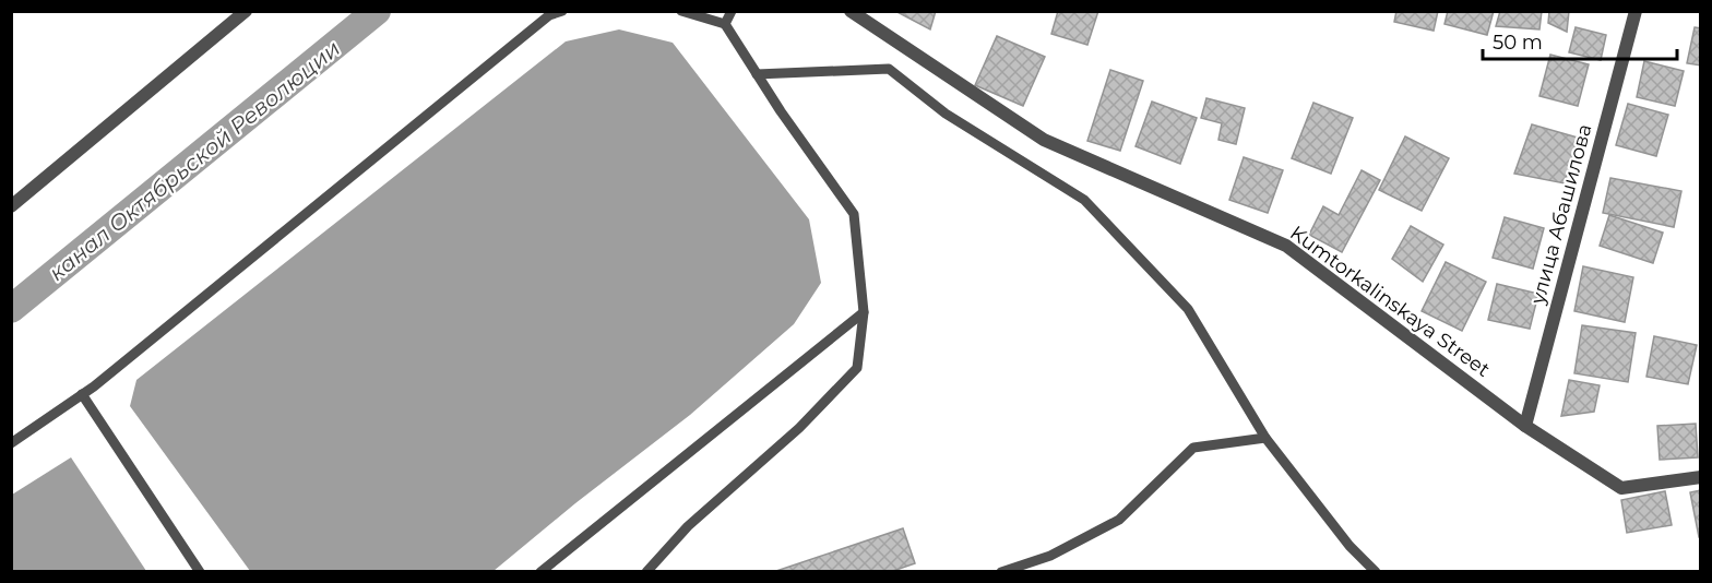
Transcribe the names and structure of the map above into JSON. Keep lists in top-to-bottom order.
{
  "streets": {
    "street": ["улица Абашилова", "Kumtorkalinskaya Street"]
  },
  "crossings": [
    ["улица Абашилова", "Kumtorkalinskaya Street"]
  ],
  "water": ["канал Октябрьской Революции"],
  "scale_bar": "50 m"
}
